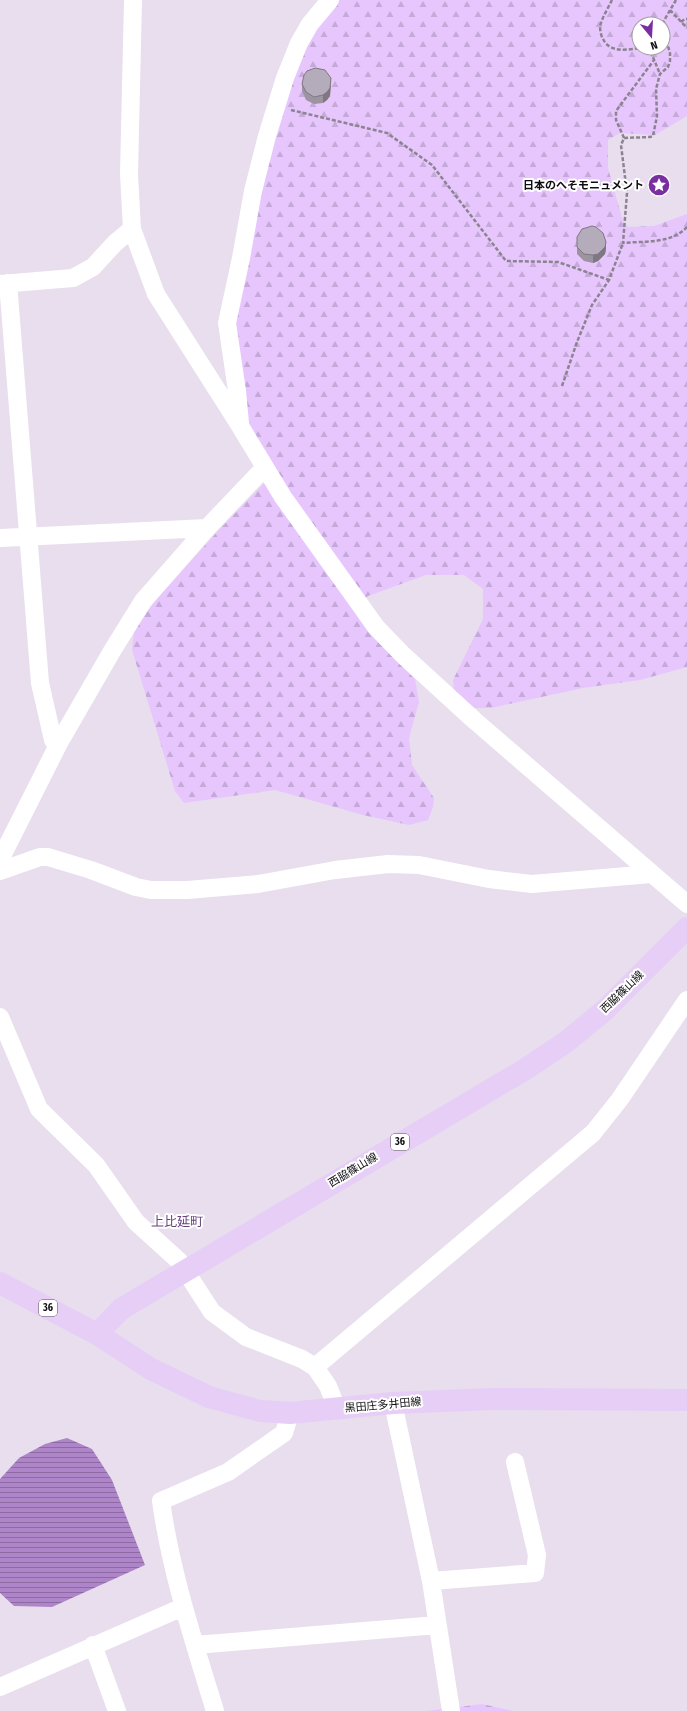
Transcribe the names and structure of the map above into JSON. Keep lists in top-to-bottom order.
{
  "streets": {
    "main road": ["西脇篠山線", "36", "黒田庄多井田線"]
  },
  "crossings": [
    ["西脇篠山線", "36"],
    ["西脇篠山線", "黒田庄多井田線"],
    ["36", "黒田庄多井田線"]
  ],
  "districts": ["上比延町"],
  "places": {
    "place": ["日本のへそモニュメント"]
  },
  "north": "bottom"
}
